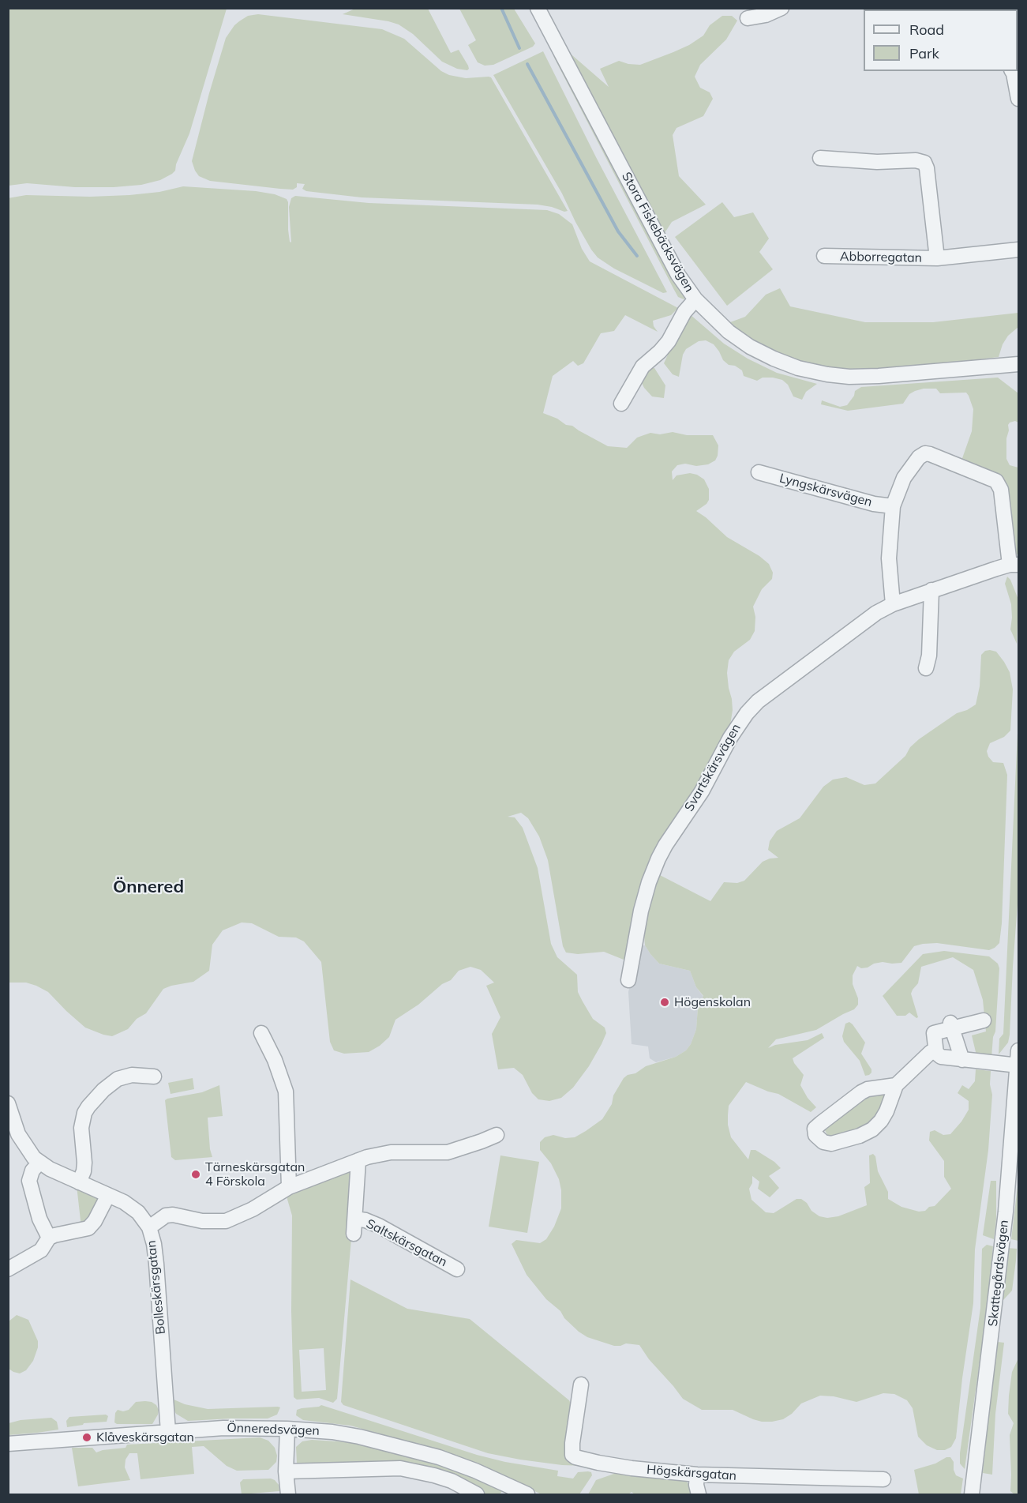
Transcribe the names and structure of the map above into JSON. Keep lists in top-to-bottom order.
{
  "streets": {
    "street": [
      "Stora Fiskebäcksvägen",
      "Abborregatan",
      "Lyngskärsvägen",
      "Svartskärsvägen",
      "Saltskärsgatan",
      "Skattegårdsvägen",
      "Bolleskärsgatan",
      "Önneredsvägen",
      "Högskärsgatan"
    ]
  },
  "crossings": [
    ["Bolleskärsgatan", "Önneredsvägen"]
  ],
  "districts": ["Önnered"],
  "places": ["Högenskolan", "Tärneskärsgatan 4 Förskola", "Klåveskärsgatan"],
  "legend": ["Road", "Park"]
}
